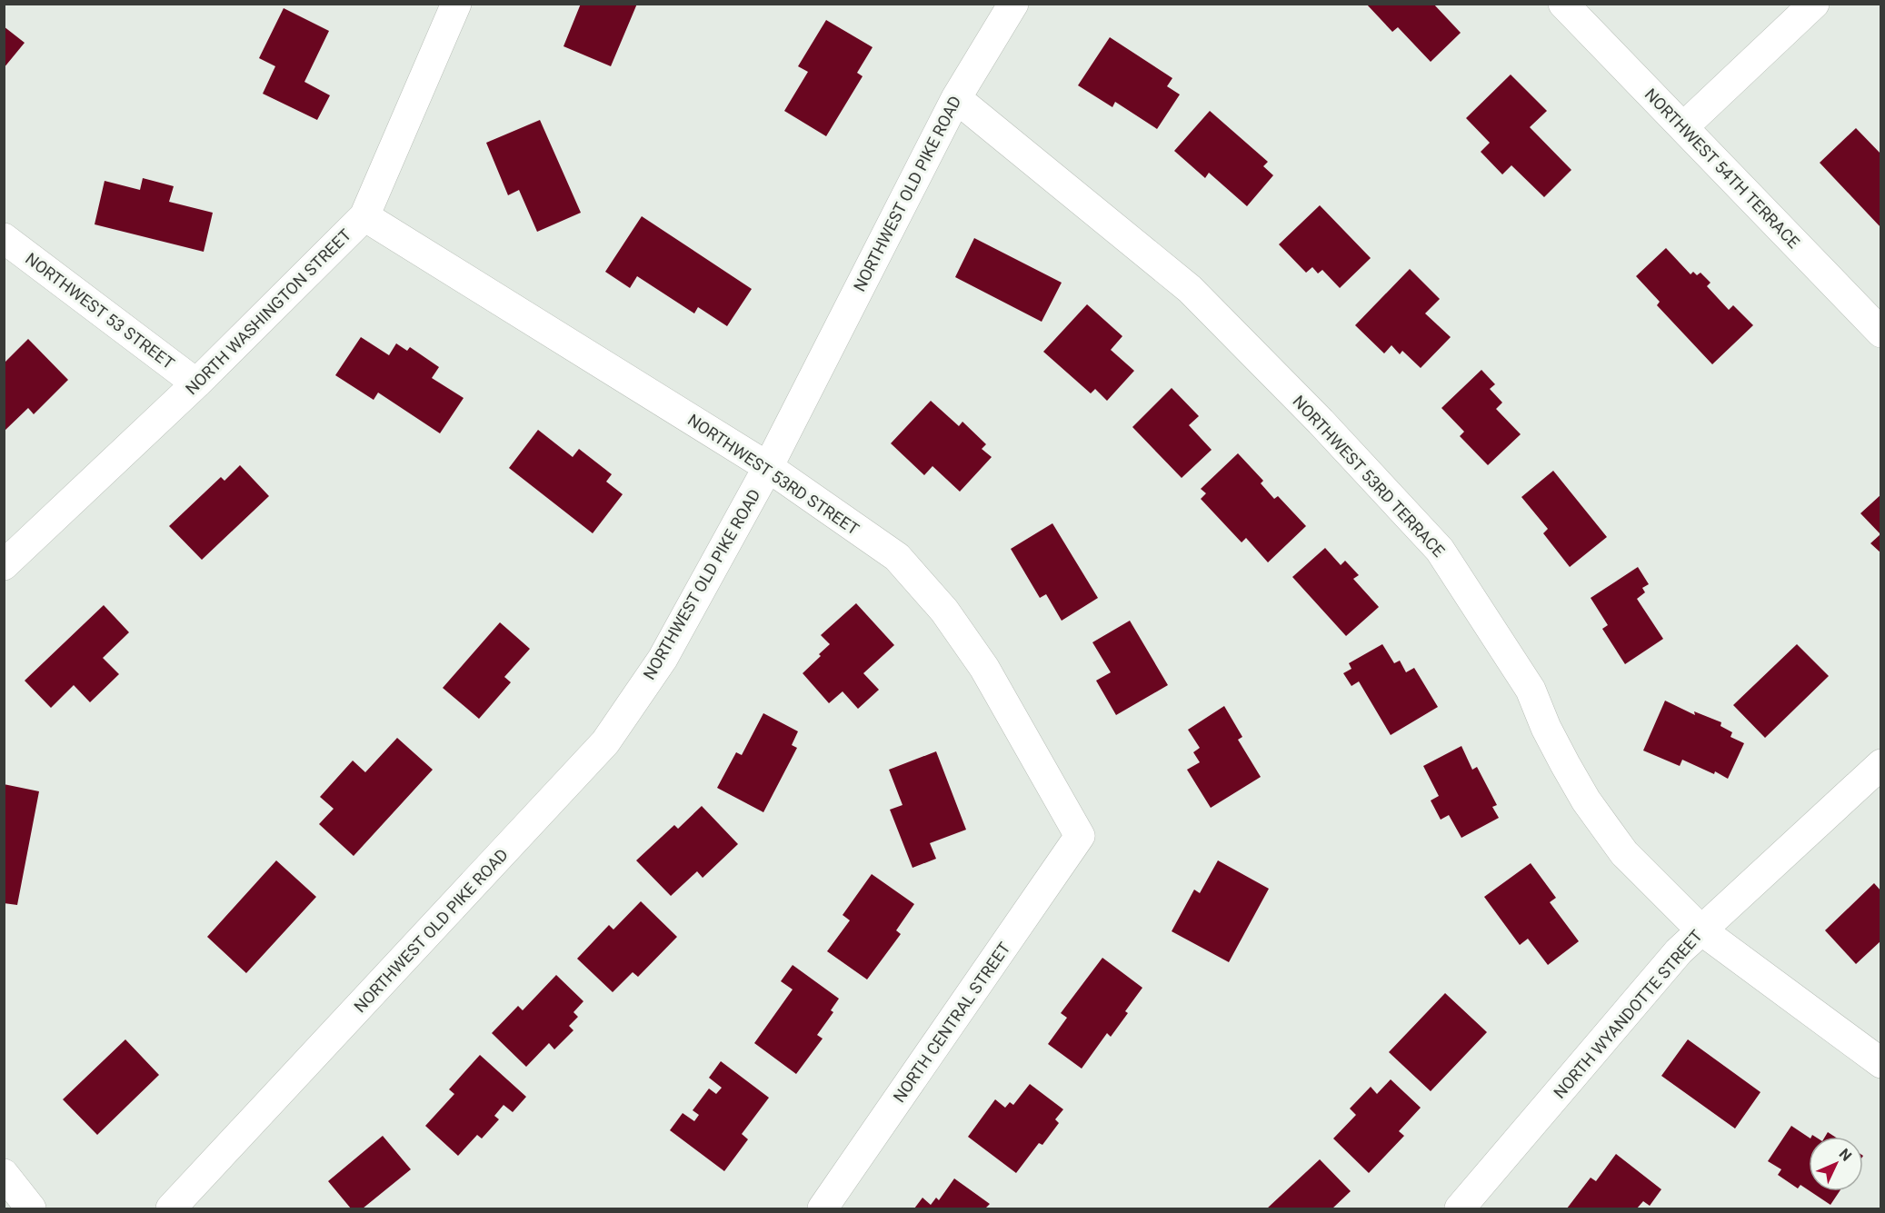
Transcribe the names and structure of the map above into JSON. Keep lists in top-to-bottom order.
{
  "streets": {
    "street": [
      "NORTHWEST 54TH TERRACE",
      "NORTHWEST OLD PIKE ROAD",
      "NORTHWEST 53 STREET",
      "NORTH WASHINGTON STREET",
      "NORTHWEST 53RD STREET",
      "NORTHWEST 53RD TERRACE",
      "NORTH WYANDOTTE STREET",
      "NORTH CENTRAL STREET"
    ]
  },
  "crossings": [
    ["NORTHWEST OLD PIKE ROAD", "NORTHWEST 53RD STREET"],
    ["NORTHWEST OLD PIKE ROAD", "NORTHWEST 53RD TERRACE"],
    ["NORTHWEST 53 STREET", "NORTH WASHINGTON STREET"],
    ["NORTH WASHINGTON STREET", "NORTHWEST 53RD STREET"],
    ["NORTHWEST 53RD STREET", "NORTH CENTRAL STREET"],
    ["NORTHWEST 53RD TERRACE", "NORTH WYANDOTTE STREET"]
  ],
  "north": "top right"
}
